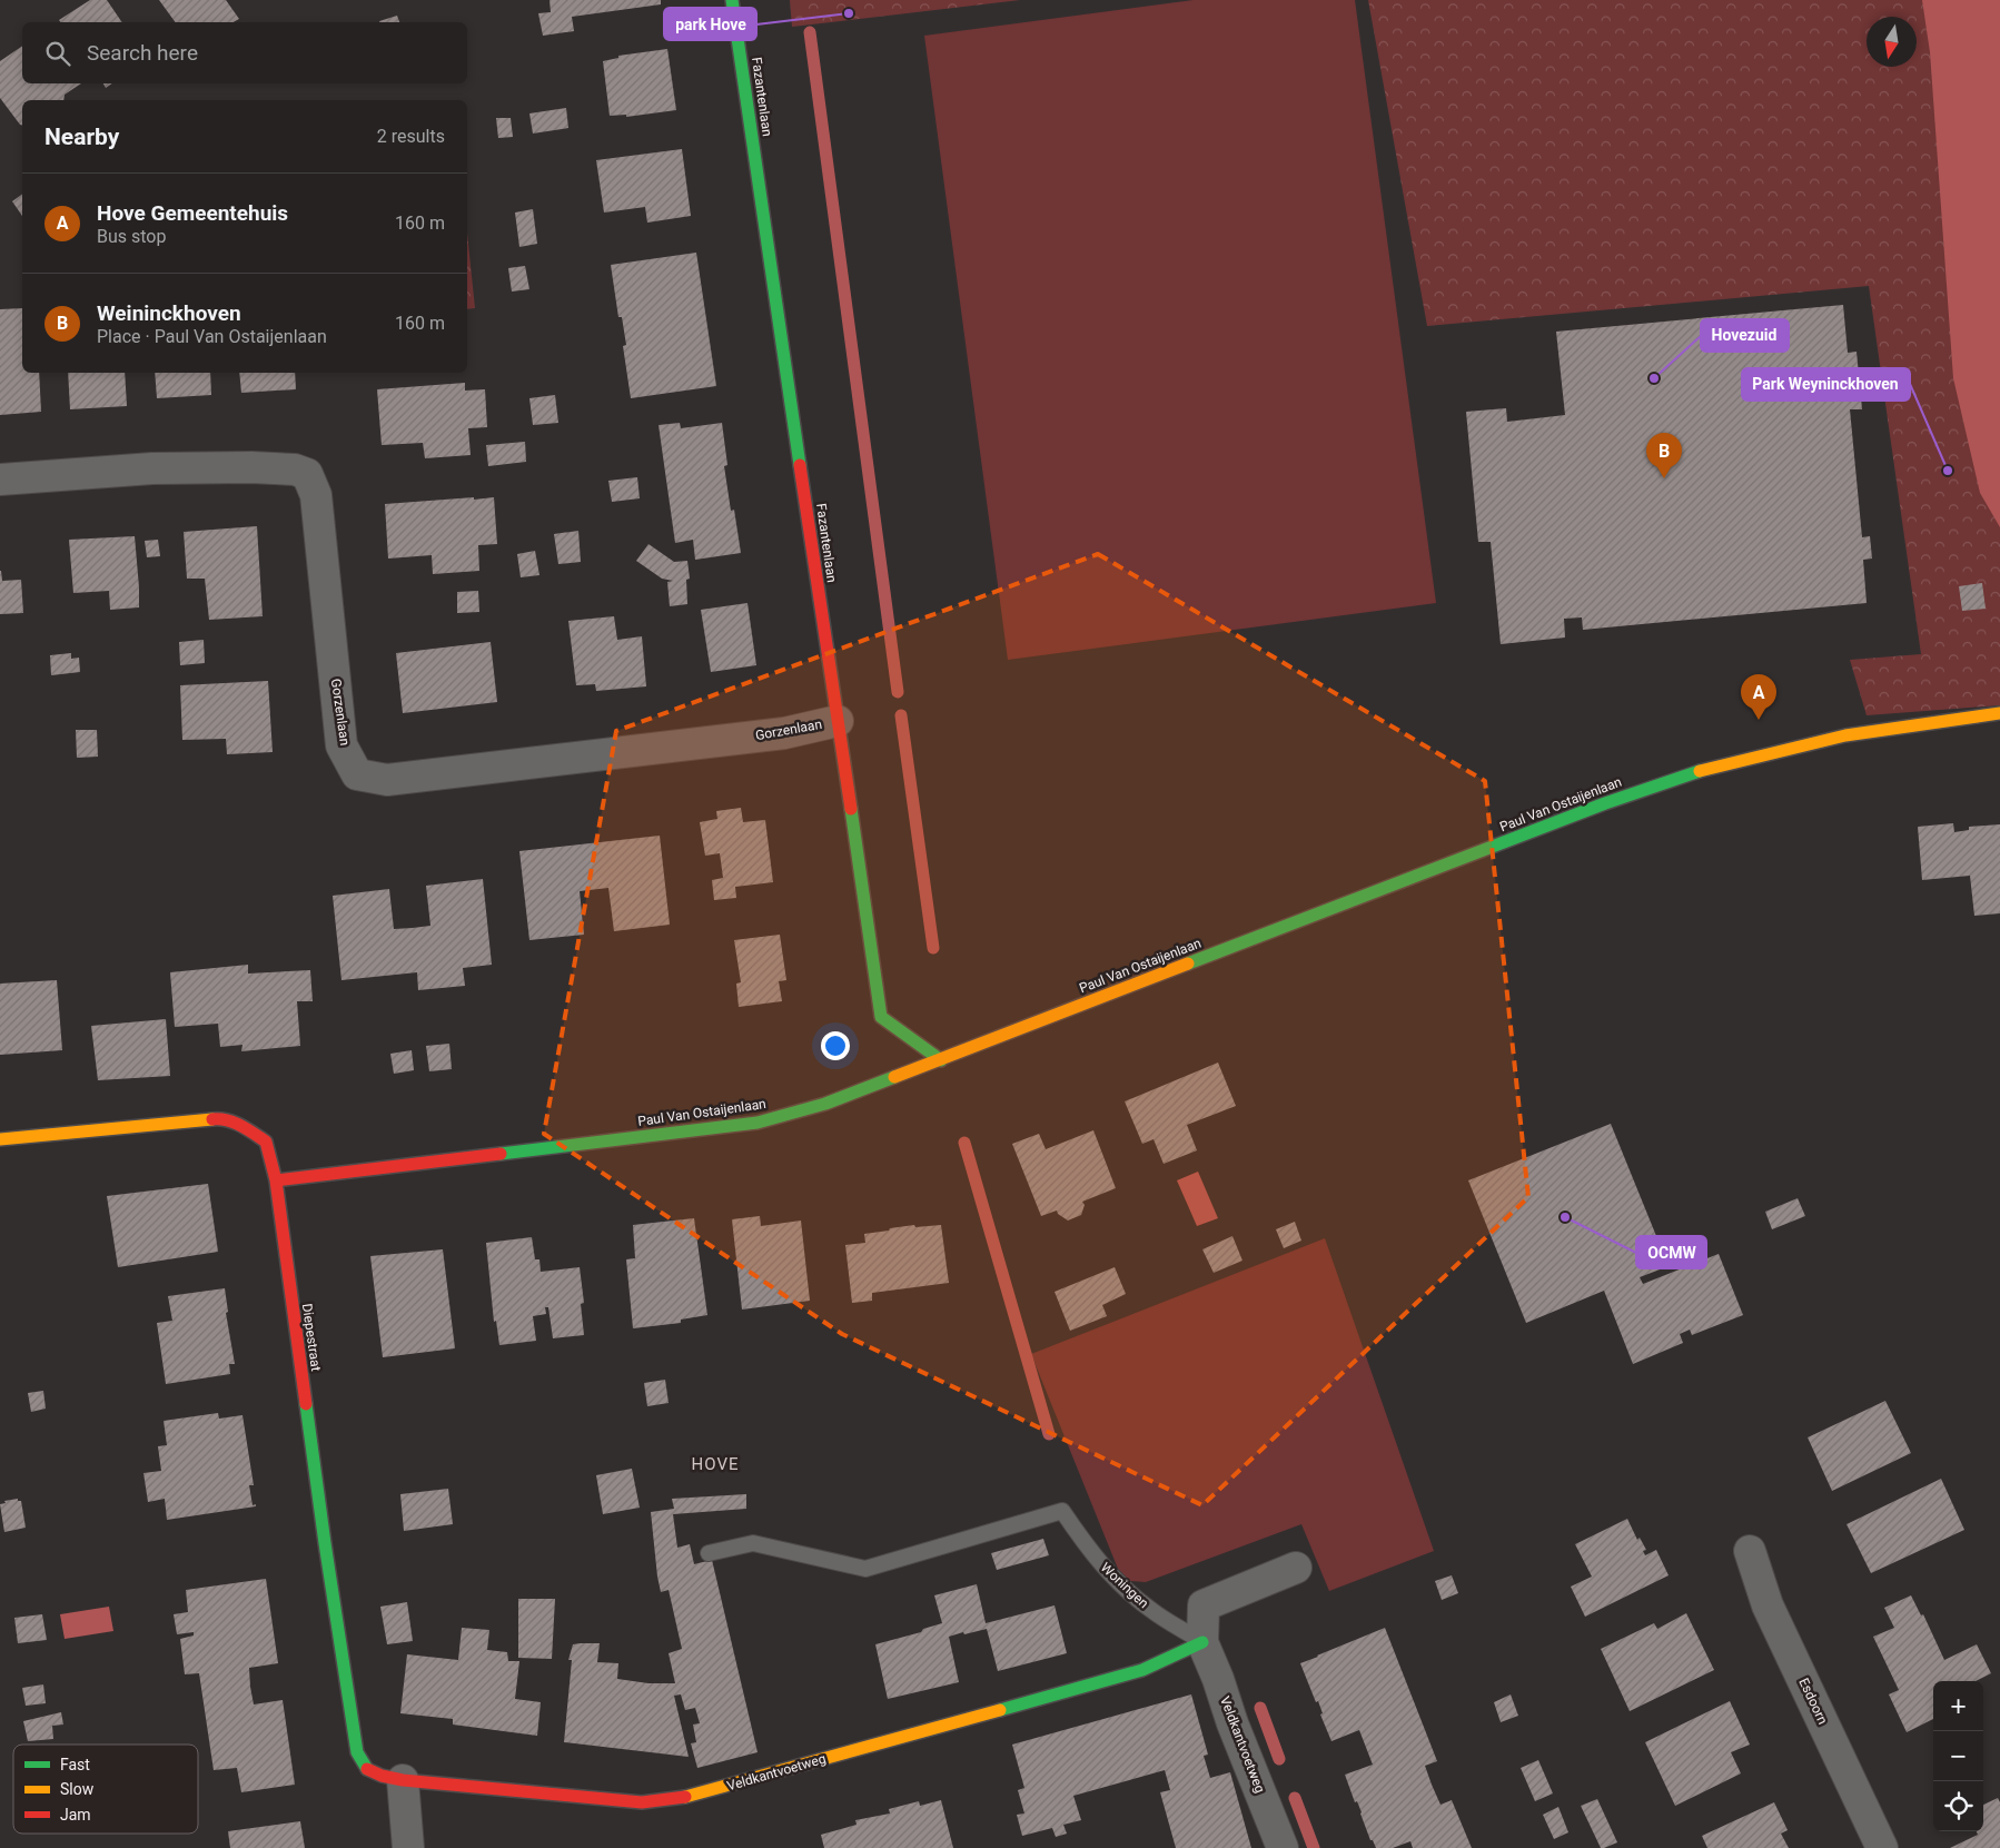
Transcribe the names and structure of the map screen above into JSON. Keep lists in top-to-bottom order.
{
  "streets": {
    "street": [
      "Fazantenlaan",
      "Gorzenlaan",
      "Paul Van Ostaijenlaan",
      "Diepestraat",
      "Esdoorn",
      "Veldkantvoetweg"
    ],
    "lane": ["Woningen"]
  },
  "crossings": [
    ["Fazantenlaan", "Gorzenlaan"],
    ["Fazantenlaan", "Paul Van Ostaijenlaan"],
    ["Paul Van Ostaijenlaan", "Diepestraat"],
    ["Diepestraat", "Veldkantvoetweg"],
    ["Woningen", "Veldkantvoetweg"]
  ],
  "districts": ["HOVE"],
  "places": [
    "park Hove",
    "Hovezuid",
    "Park Weyninckhoven",
    "OCMW"
  ],
  "legend": ["Fast", "Slow", "Jam"],
  "north": "bottom",
  "page": {
    "search": "Search here",
    "heading": ["Nearby", "2 results"],
    "list": [
      {
        "mark": "A",
        "name": "Hove Gemeentehuis",
        "note": "Bus stop",
        "value": "160 m"
      },
      {
        "mark": "B",
        "name": "Weininckhoven",
        "note": "Place · Paul Van Ostaijenlaan",
        "value": "160 m"
      }
    ],
    "pins": ["B", "A"],
    "map_buttons": ["+", "−"]
  }
}
